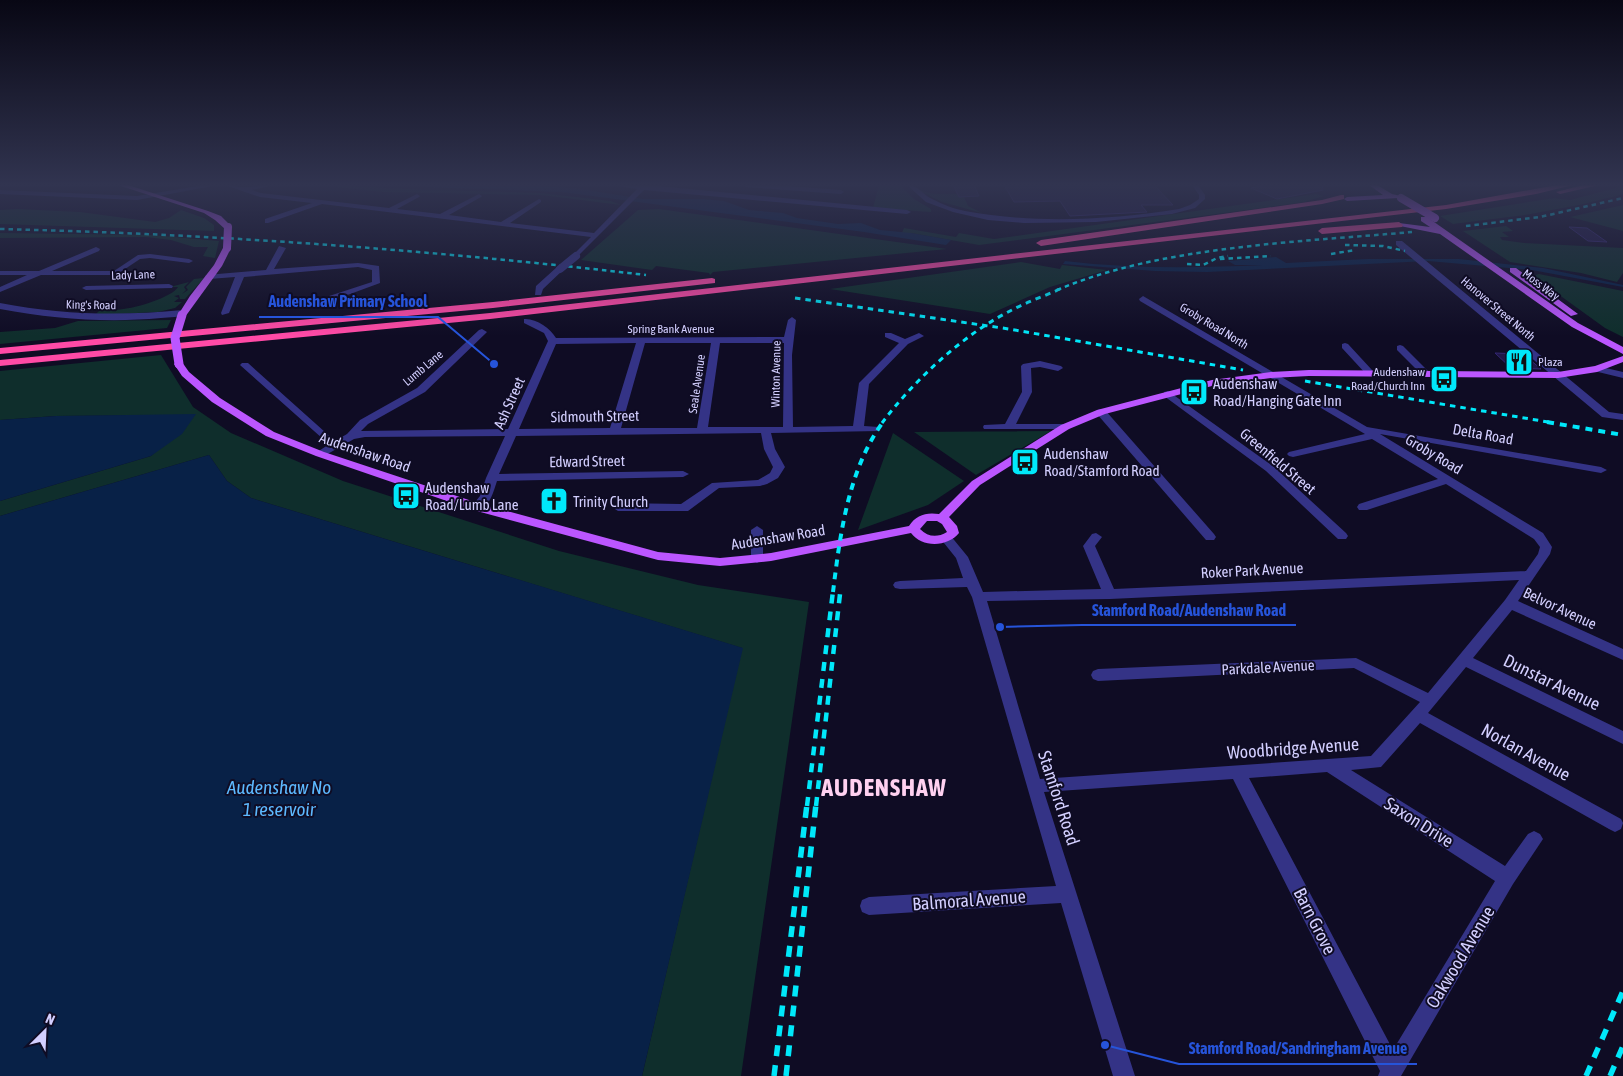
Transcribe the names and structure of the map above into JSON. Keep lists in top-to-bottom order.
{
  "streets": {
    "main road": ["Moss Way", "Audenshaw Road"],
    "street": [
      "Lady Lane",
      "King's Road",
      "Hanover Street North",
      "Groby Road North",
      "Spring Bank Avenue",
      "Lumb Lane",
      "Winton Avenue",
      "Seale Avenue",
      "Ash Street",
      "Sidmouth Street",
      "Delta Road",
      "Groby Road",
      "Edward Street",
      "Greenfield Street",
      "Roker Park Avenue",
      "Belvor Avenue",
      "Parkdale Avenue",
      "Dunstar Avenue",
      "Woodbridge Avenue",
      "Norlan Avenue",
      "Stamford Road",
      "Saxon Drive",
      "Balmoral Avenue",
      "Barn Grove",
      "Oakwood Avenue"
    ]
  },
  "crossings": [
    ["King's Road", "Audenshaw Road"],
    ["Groby Road North", "Groby Road"],
    ["Spring Bank Avenue", "Winton Avenue"],
    ["Spring Bank Avenue", "Seale Avenue"],
    ["Spring Bank Avenue", "Ash Street"],
    ["Lumb Lane", "Sidmouth Street"],
    ["Winton Avenue", "Sidmouth Street"],
    ["Seale Avenue", "Sidmouth Street"],
    ["Ash Street", "Sidmouth Street"],
    ["Ash Street", "Audenshaw Road"],
    ["Ash Street", "Edward Street"],
    ["Sidmouth Street", "Audenshaw Road"],
    ["Delta Road", "Groby Road"],
    ["Audenshaw Road", "Stamford Road"],
    ["Groby Road", "Roker Park Avenue"],
    ["Groby Road", "Woodbridge Avenue"],
    ["Roker Park Avenue", "Woodbridge Avenue"],
    ["Roker Park Avenue", "Stamford Road"],
    ["Belvor Avenue", "Woodbridge Avenue"],
    ["Parkdale Avenue", "Woodbridge Avenue"],
    ["Dunstar Avenue", "Woodbridge Avenue"],
    ["Woodbridge Avenue", "Norlan Avenue"],
    ["Woodbridge Avenue", "Stamford Road"],
    ["Woodbridge Avenue", "Saxon Drive"],
    ["Woodbridge Avenue", "Barn Grove"],
    ["Stamford Road", "Balmoral Avenue"],
    ["Saxon Drive", "Oakwood Avenue"],
    ["Barn Grove", "Oakwood Avenue"]
  ],
  "districts": ["AUDENSHAW"],
  "water": ["Audenshaw No 1 reservoir"],
  "places": {
    "restaurant": ["Plaza"],
    "other": ["Audenshaw Primary School", "Stamford Road/Audenshaw Road", "Stamford Road/Sandringham Avenue"],
    "bus stop": [
      "Audenshaw Road/Church Inn",
      "Audenshaw Road/Hanging Gate Inn",
      "Audenshaw Road/Stamford Road",
      "Audenshaw Road/Lumb Lane"
    ],
    "church": ["Trinity Church"]
  },
  "north": "top right"
}
